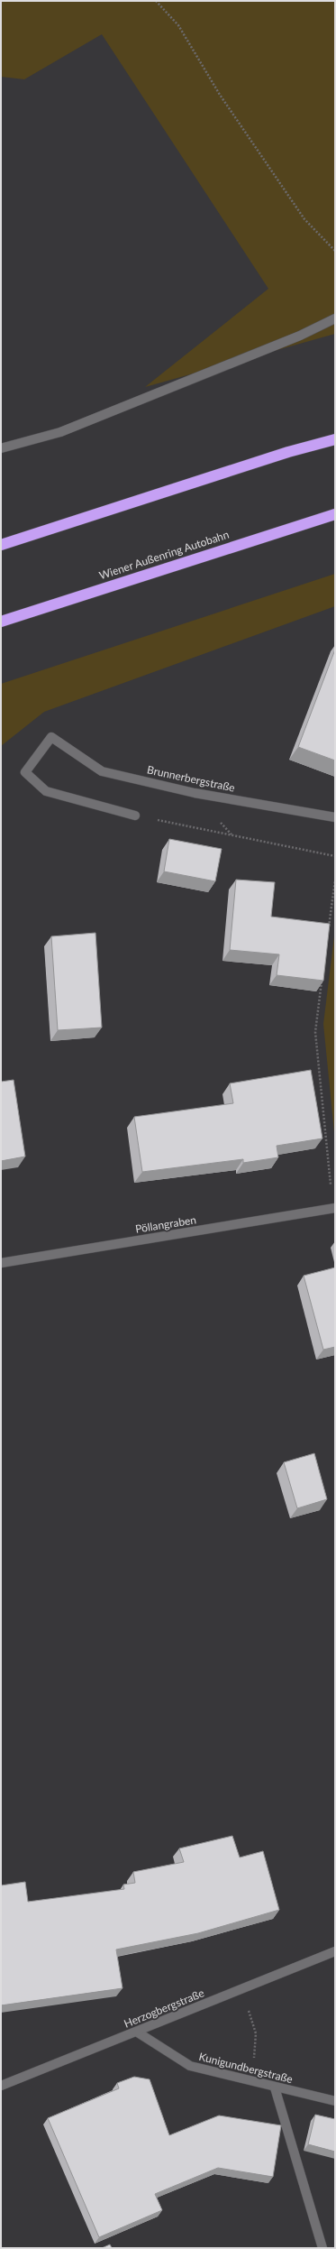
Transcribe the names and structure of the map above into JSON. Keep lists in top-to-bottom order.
{
  "streets": {
    "highway": ["Wiener Außenring Autobahn"],
    "street": [
      "Brunnerbergstraße",
      "Pöllangraben",
      "Herzogbergstraße",
      "Kunigundbergstraße"
    ]
  },
  "crossings": [
    ["Herzogbergstraße", "Kunigundbergstraße"]
  ]
}
